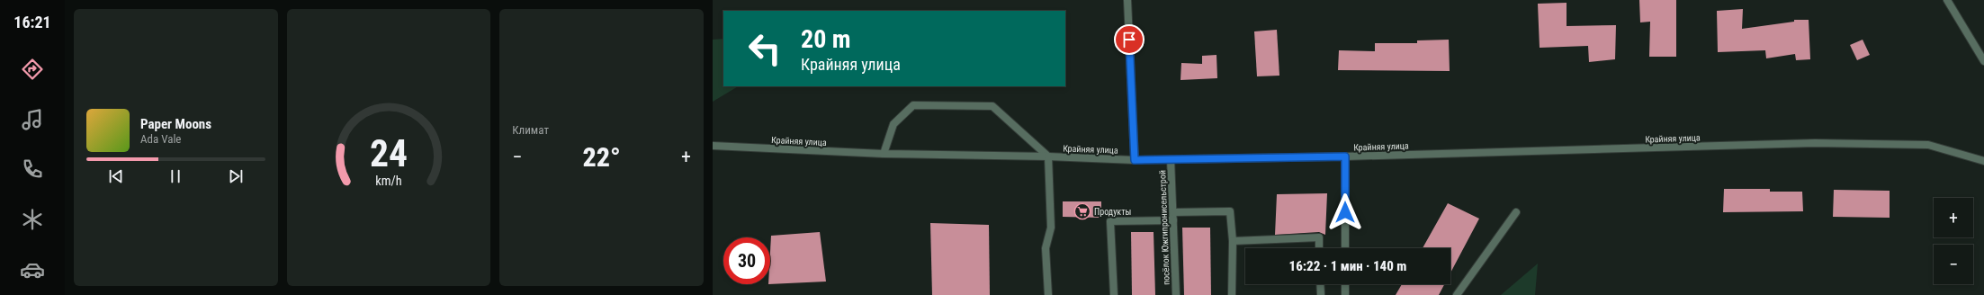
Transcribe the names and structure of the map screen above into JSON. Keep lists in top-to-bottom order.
{
  "streets": {
    "street": ["Крайняя улица", "посёлок Южгипронисельстрой"]
  },
  "crossings": [
    ["Крайняя улица", "посёлок Южгипронисельстрой"]
  ],
  "places": {
    "supermarket": ["Продукты"]
  },
  "page": {
    "tabs": "16:21",
    "tile": "Климат",
    "turn": ["20 m", "Крайняя улица"],
    "song": ["Paper Moons", "Ada Vale"],
    "heat": ["−", "22°", "+"],
    "map_buttons": ["+", "−"],
    "limit": "30",
    "trip": "16:22 · 1 мин · 140 m",
    "gauge": ["24", "km/h"]
  }
}
